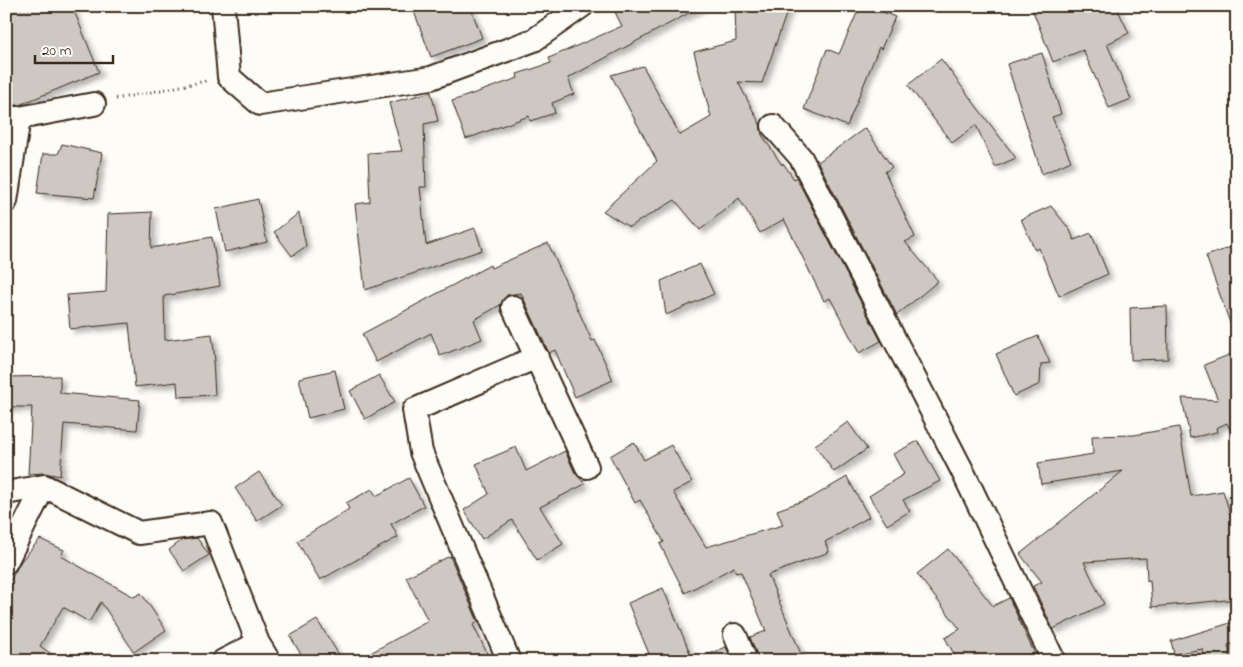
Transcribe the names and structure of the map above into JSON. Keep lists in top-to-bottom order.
{
  "scale_bar": "20 m"
}
